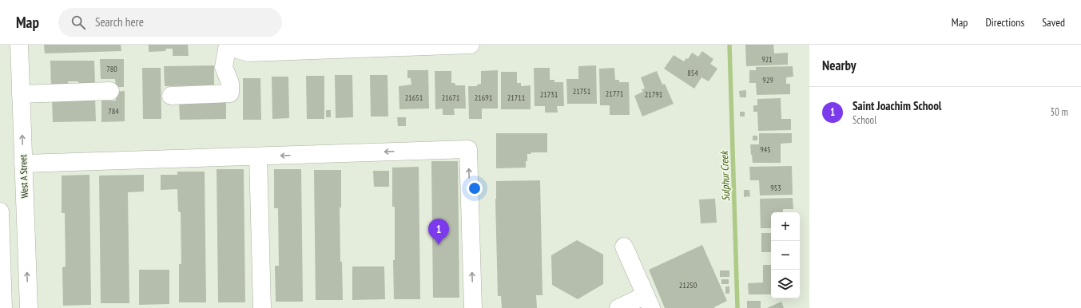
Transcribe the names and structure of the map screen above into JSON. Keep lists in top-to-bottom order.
{
  "streets": {
    "street": ["West A Street"]
  },
  "water": ["Sulphur Creek"],
  "house_numbers": [
    "921",
    "780",
    "854",
    "929",
    "21751",
    "21771",
    "21731",
    "21791",
    "21651",
    "21671",
    "21691",
    "21711",
    "784",
    "945",
    "953",
    "21250"
  ],
  "page": {
    "header": "Map",
    "search": "Search here",
    "nav": ["Map", "Directions", "Saved"],
    "heading": "Nearby",
    "list": [
      {
        "mark": "1",
        "name": "Saint Joachim School",
        "note": "School",
        "value": "30 m"
      }
    ],
    "map_buttons": ["+", "−"],
    "pins": "1"
  }
}
